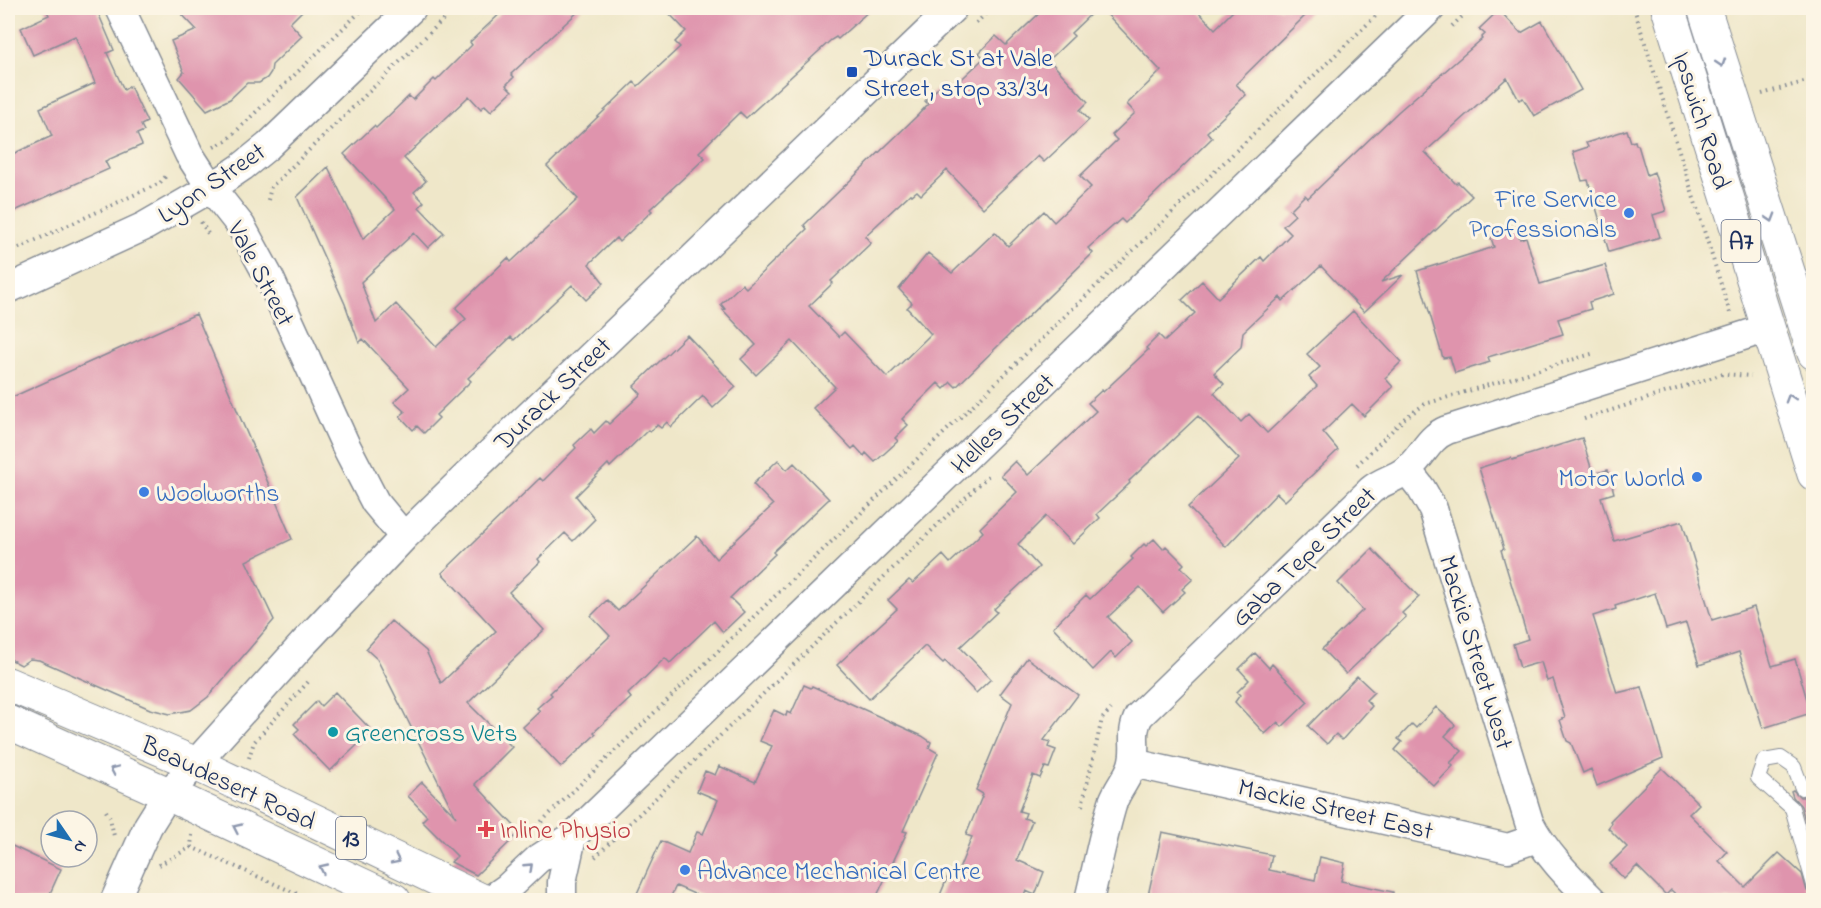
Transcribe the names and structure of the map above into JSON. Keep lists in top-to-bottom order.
{
  "streets": {
    "highway": [
      "Ipswich Road",
      "A7",
      "Beaudesert Road",
      "13"
    ],
    "street": [
      "Lyon Street",
      "Vale Street",
      "Durack Street",
      "Helles Street",
      "Gaba Tepe Street",
      "Mackie Street West",
      "Mackie Street East"
    ]
  },
  "crossings": [
    ["Ipswich Road", "Gaba Tepe Street"],
    ["Lyon Street", "Vale Street"],
    ["Vale Street", "Durack Street"],
    ["Durack Street", "Beaudesert Road"],
    ["Gaba Tepe Street", "Mackie Street West"],
    ["Gaba Tepe Street", "Mackie Street East"],
    ["Mackie Street West", "Mackie Street East"]
  ],
  "places": {
    "transit": ["Durack St at Vale Street, stop 33/34"],
    "other": [
      "Fire Service Professionals",
      "Motor World",
      "Woolworths",
      "Greencross Vets",
      "Advance Mechanical Centre"
    ],
    "health": ["Inline Physio"]
  },
  "north": "bottom right"
}
